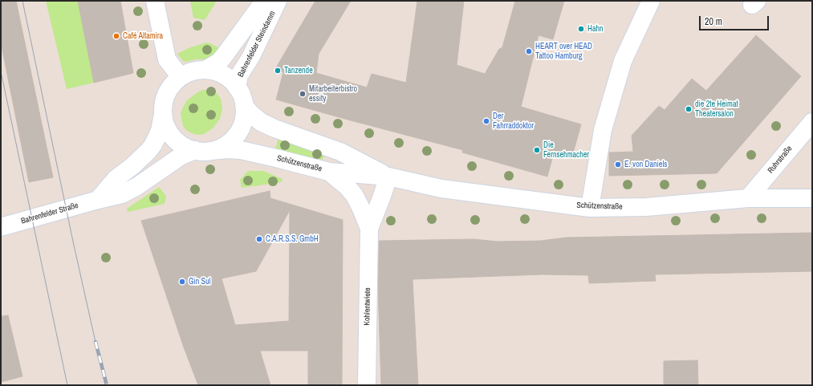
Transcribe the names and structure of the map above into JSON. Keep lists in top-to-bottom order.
{
  "streets": {
    "street": [
      "Bahrenfelder Steindamm",
      "Ruhrstraße",
      "Schützenstraße",
      "Bahrenfelder Straße",
      "Kohlentwiete"
    ]
  },
  "crossings": [
    ["Bahrenfelder Steindamm", "Schützenstraße"],
    ["Bahrenfelder Steindamm", "Bahrenfelder Straße"],
    ["Ruhrstraße", "Schützenstraße"],
    ["Schützenstraße", "Kohlentwiete"]
  ],
  "places": [
    "Hahn",
    "Café Altamira",
    "HEART over HEAD Tattoo Hamburg",
    "Tanzende",
    "Mitarbeiterbistro essity",
    "die 2te Heimat Theatersalon",
    "Der Fahrraddoktor",
    "Die Fernsehmacher",
    "E. von Daniels",
    "C.A.R.S.S. GmbH",
    "Gin Sul"
  ],
  "scale_bar": "20 m"
}
